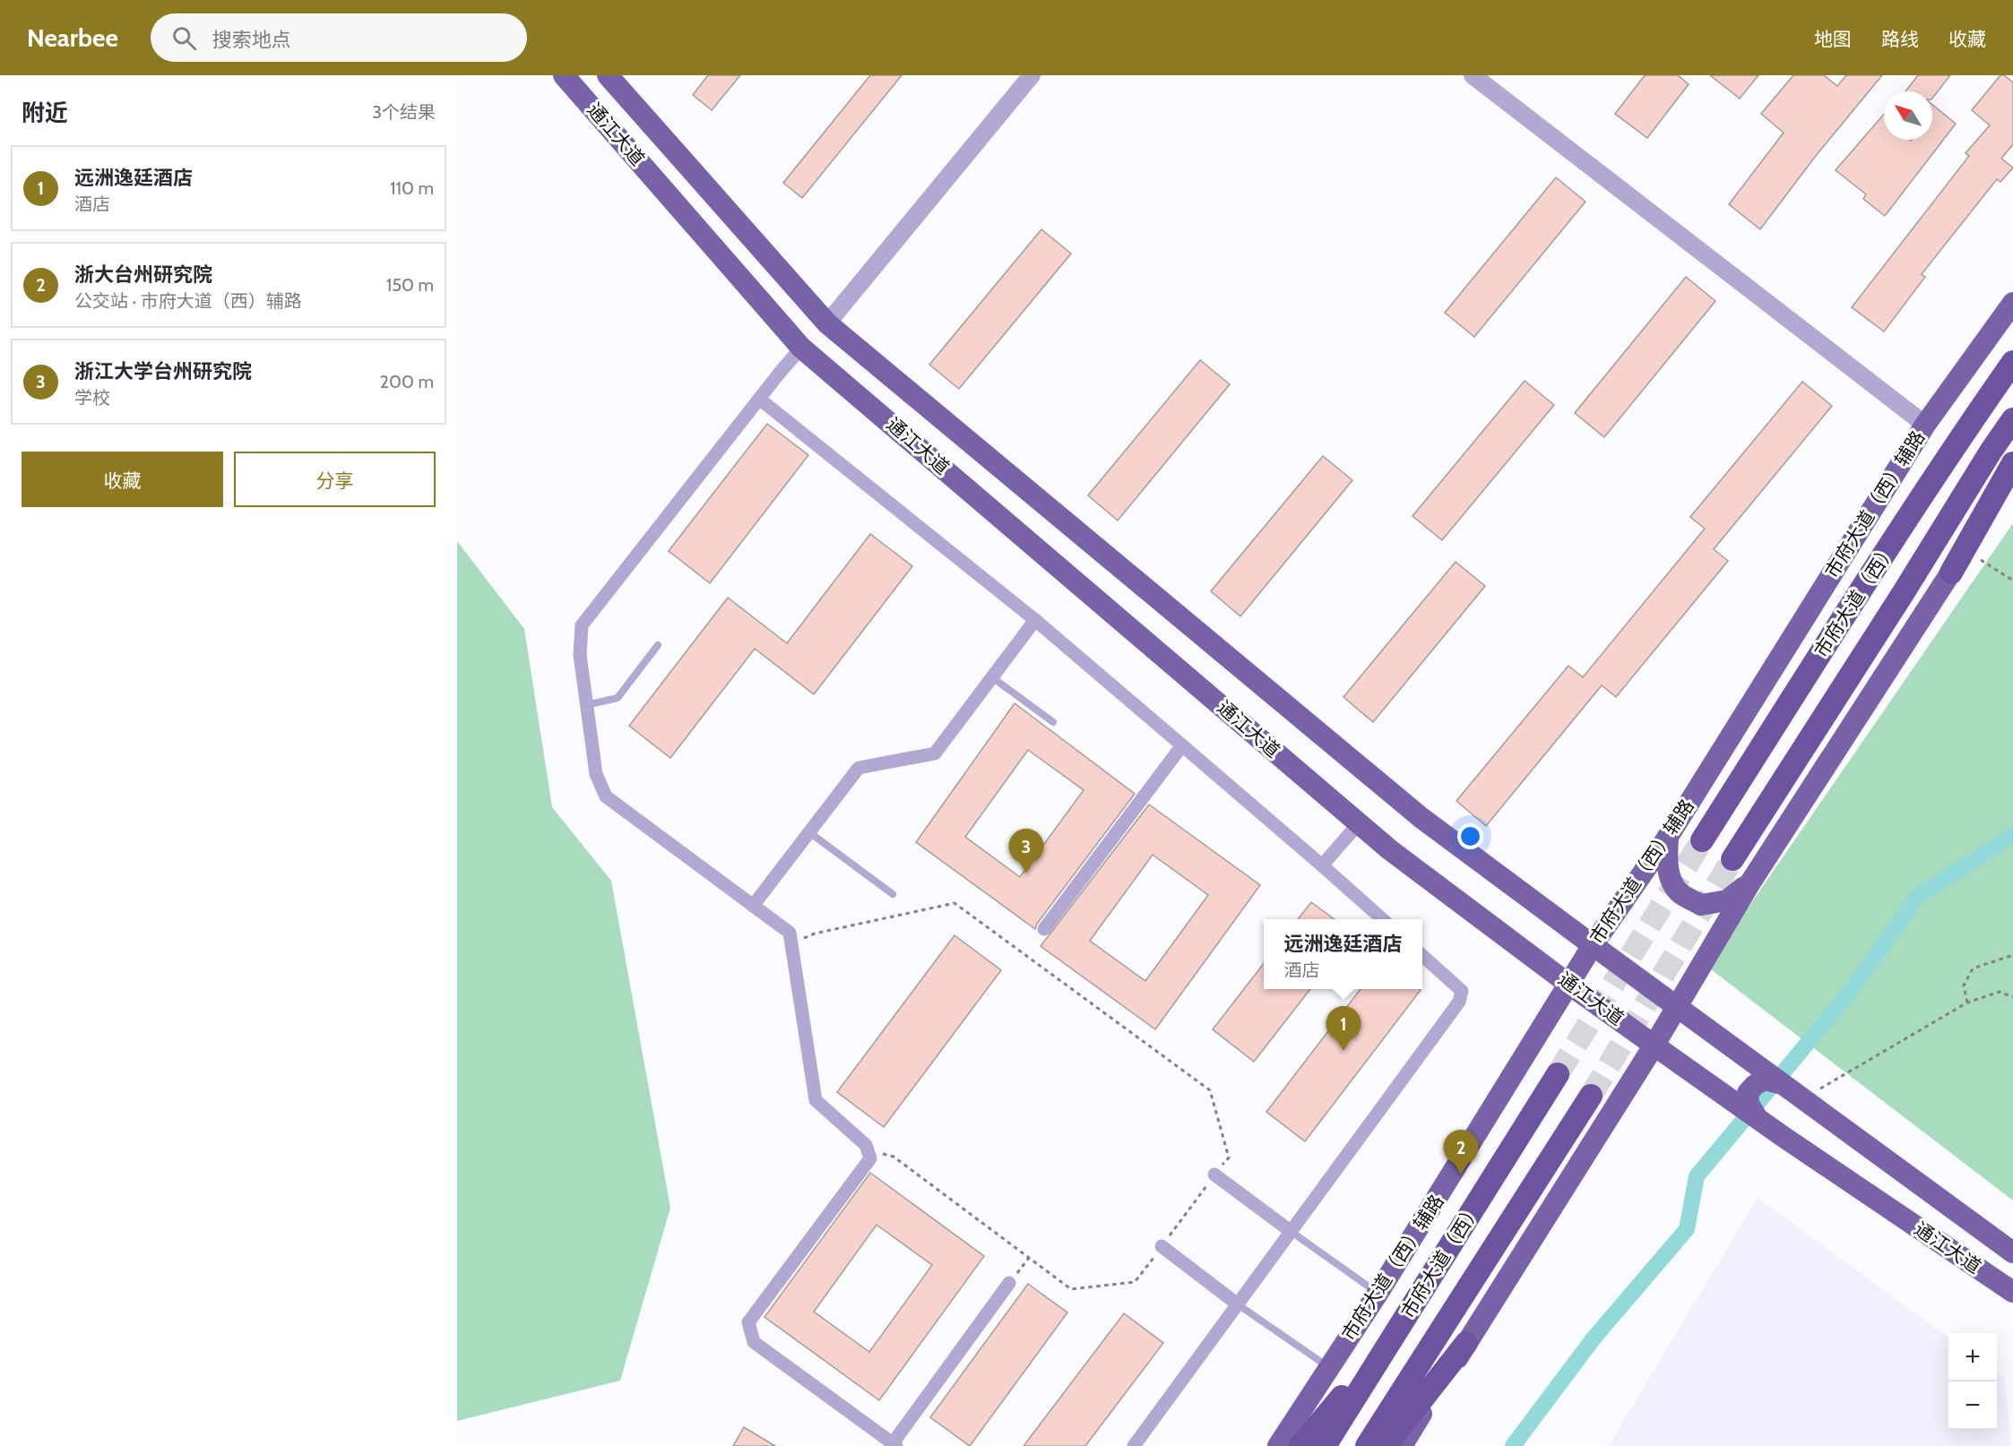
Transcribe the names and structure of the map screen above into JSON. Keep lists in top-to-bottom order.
{
  "streets": {
    "highway": ["市府大道（西）"],
    "main road": ["通江大道", "市府大道（西）辅路"]
  },
  "crossings": [
    ["通江大道", "市府大道（西）辅路"]
  ],
  "north": "top left",
  "page": {
    "header": "Nearbee",
    "search": "搜索地点",
    "nav": ["地图", "路线", "收藏"],
    "heading": ["附近", "3个结果"],
    "list": [
      {
        "mark": "1",
        "name": "远洲逸廷酒店",
        "note": "酒店",
        "value": "110 m"
      },
      {
        "mark": "2",
        "name": "浙大台州研究院",
        "note": "公交站 · 市府大道（西）辅路",
        "value": "150 m"
      },
      {
        "mark": "3",
        "name": "浙江大学台州研究院",
        "note": "学校",
        "value": "200 m"
      }
    ],
    "buttons": ["收藏", "分享"],
    "pins": ["3", "1", "2"],
    "popup": ["远洲逸廷酒店", "酒店"],
    "map_buttons": ["+", "−"]
  }
}
